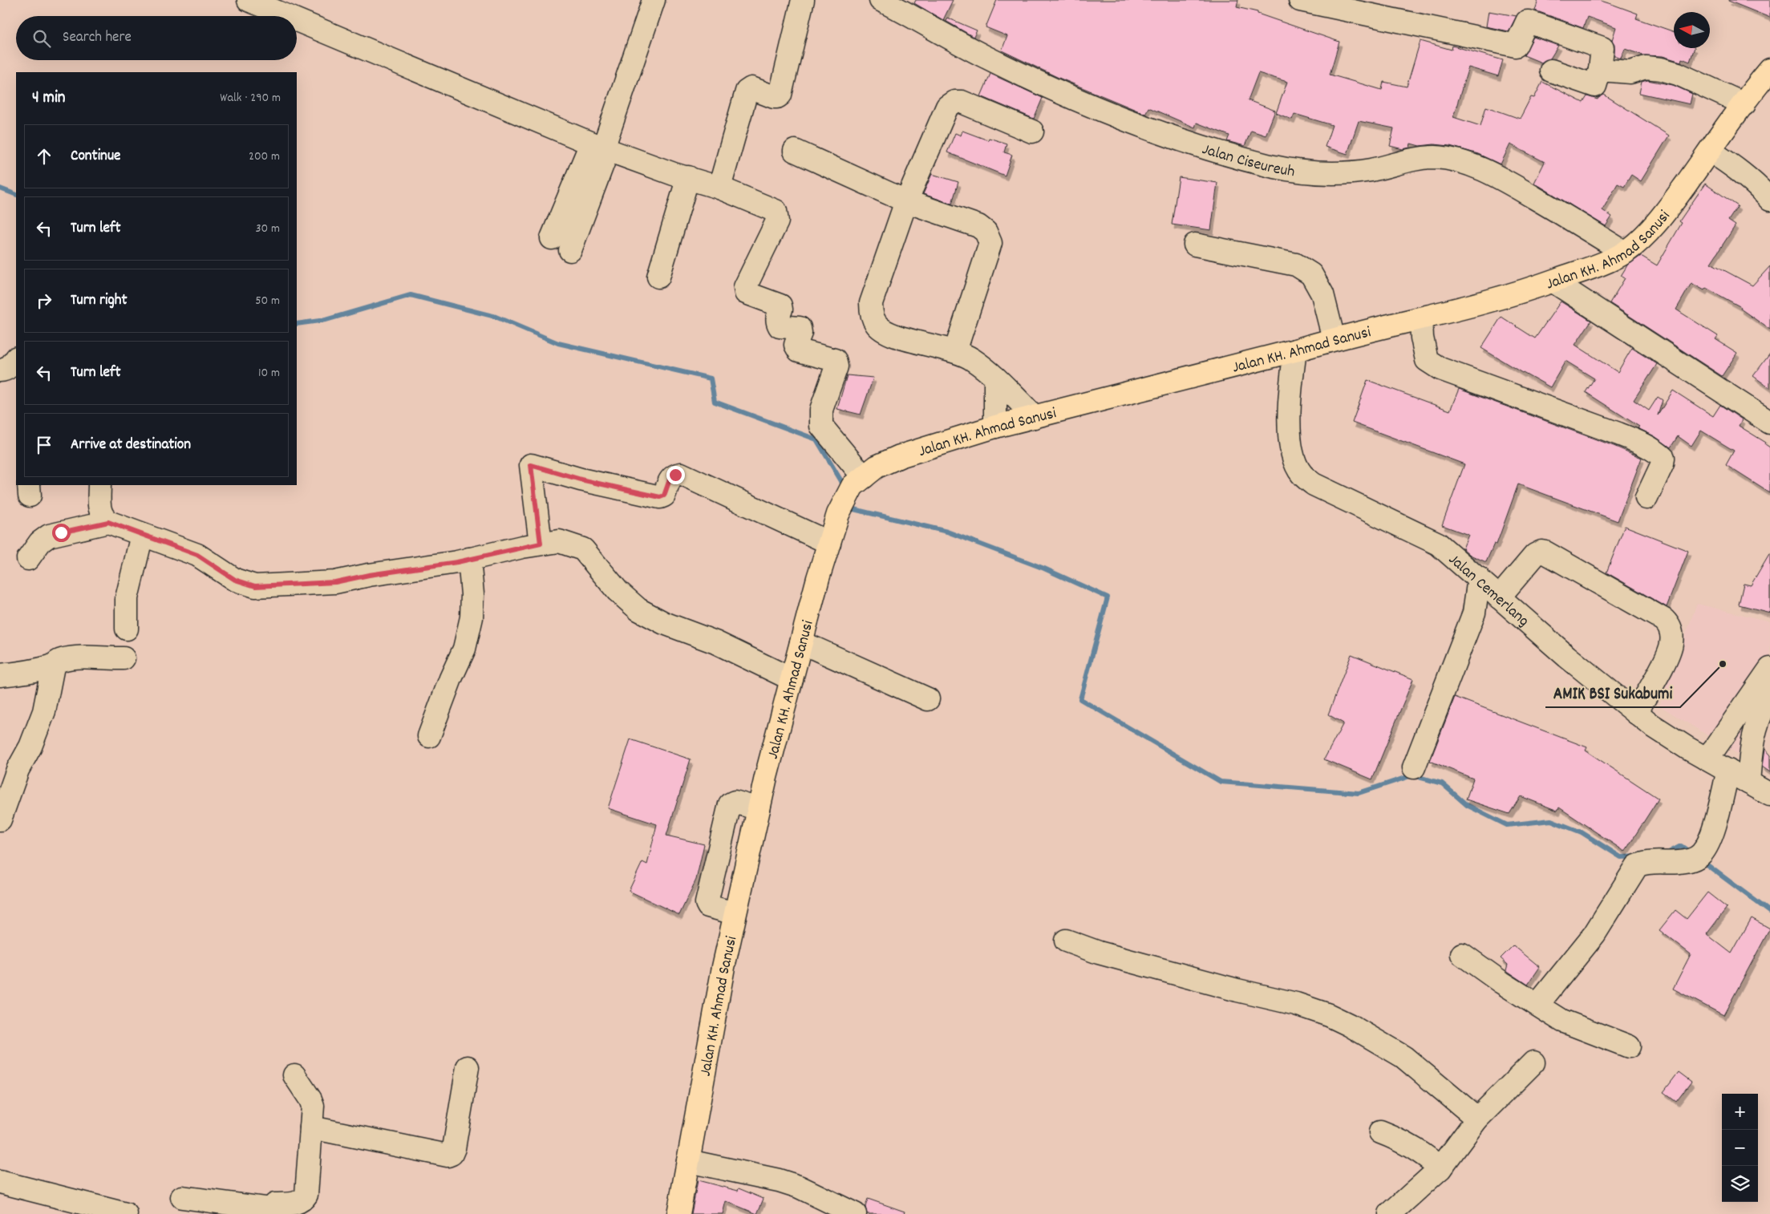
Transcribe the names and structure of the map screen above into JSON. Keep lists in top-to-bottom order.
{
  "streets": {
    "highway": ["Jalan KH. Ahmad Sanusi"],
    "street": ["Jalan Ciseureuh", "Jalan Cemerlang"]
  },
  "crossings": [
    ["Jalan Ciseureuh", "Jalan KH. Ahmad Sanusi"],
    ["Jalan KH. Ahmad Sanusi", "Jalan Cemerlang"]
  ],
  "places": ["AMIK BSI Sukabumi"],
  "north": "left",
  "page": {
    "search": "Search here",
    "heading": ["4 min", "Walk · 290 m"],
    "list": [
      ["Continue", "200 m"],
      ["Turn left", "30 m"],
      ["Turn right", "50 m"],
      ["Turn left", "10 m"],
      "Arrive at destination"
    ],
    "map_buttons": ["+", "−"]
  }
}
